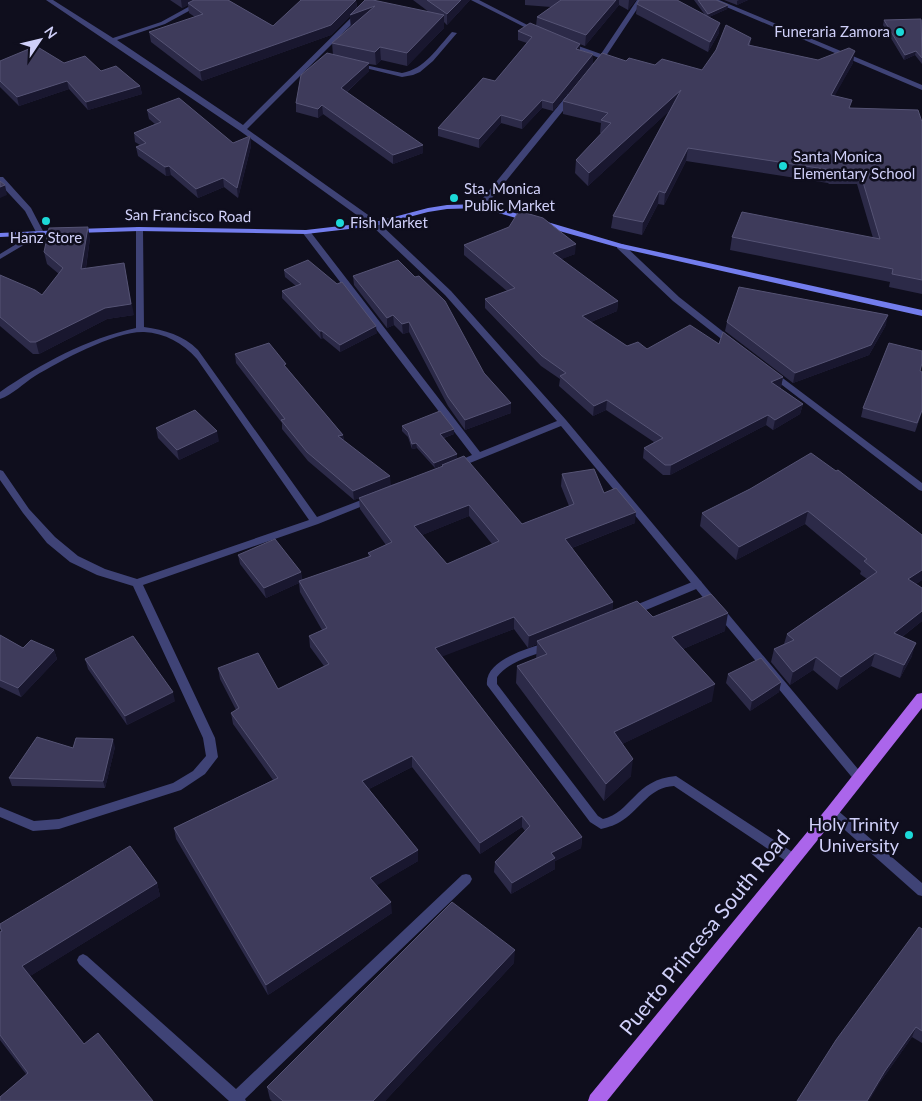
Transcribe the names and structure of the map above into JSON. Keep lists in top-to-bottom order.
{
  "streets": {
    "main road": ["Puerto Princesa South Road"],
    "street": ["San Francisco Road"]
  },
  "places": [
    "Funeraria Zamora",
    "Santa Monica Elementary School",
    "Sta. Monica Public Market",
    "Hanz Store",
    "Fish Market",
    "Holy Trinity University"
  ],
  "north": "top right"
}
